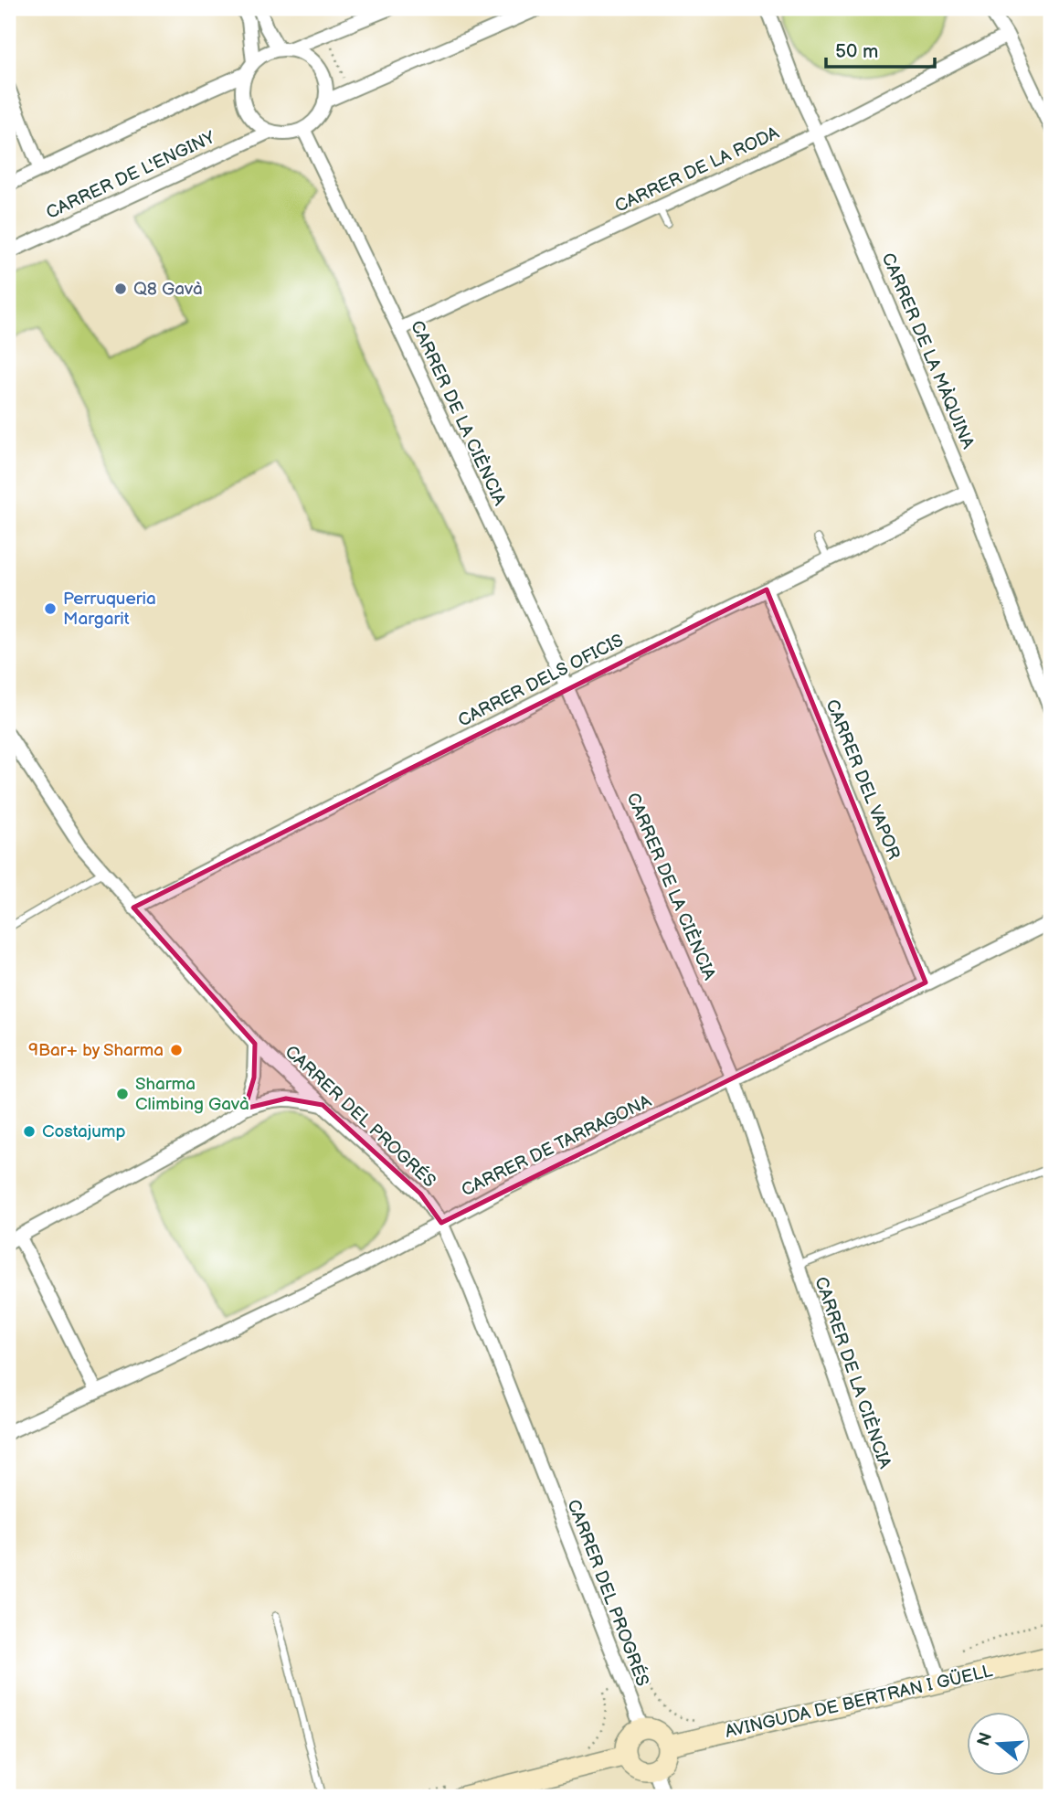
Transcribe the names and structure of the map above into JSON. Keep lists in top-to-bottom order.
{
  "streets": {
    "street": [
      "CARRER DE LA RODA",
      "CARRER DE L'ENGINY",
      "CARRER DE LA MÀQUINA",
      "CARRER DE LA CIÈNCIA",
      "CARRER DELS OFICIS",
      "CARRER DEL VAPOR",
      "CARRER DEL PROGRÉS",
      "CARRER DE TARRAGONA",
      "AVINGUDA DE BERTRAN I GÜELL"
    ]
  },
  "crossings": [
    ["CARRER DE LA RODA", "CARRER DE LA MÀQUINA"],
    ["CARRER DE LA RODA", "CARRER DE LA CIÈNCIA"],
    ["CARRER DE L'ENGINY", "CARRER DE LA CIÈNCIA"],
    ["CARRER DE LA MÀQUINA", "CARRER DELS OFICIS"],
    ["CARRER DE LA CIÈNCIA", "CARRER DELS OFICIS"],
    ["CARRER DE LA CIÈNCIA", "CARRER DE TARRAGONA"],
    ["CARRER DE LA CIÈNCIA", "AVINGUDA DE BERTRAN I GÜELL"],
    ["CARRER DELS OFICIS", "CARRER DEL VAPOR"],
    ["CARRER DELS OFICIS", "CARRER DEL PROGRÉS"],
    ["CARRER DEL VAPOR", "CARRER DE TARRAGONA"],
    ["CARRER DEL PROGRÉS", "CARRER DE TARRAGONA"],
    ["CARRER DEL PROGRÉS", "AVINGUDA DE BERTRAN I GÜELL"]
  ],
  "places": [
    "Q8 Gavà",
    "Perruqueria Margarit",
    "9Bar+ by Sharma",
    "Sharma Climbing Gavà",
    "Costajump"
  ],
  "scale_bar": "50 m",
  "north": "left"
}
